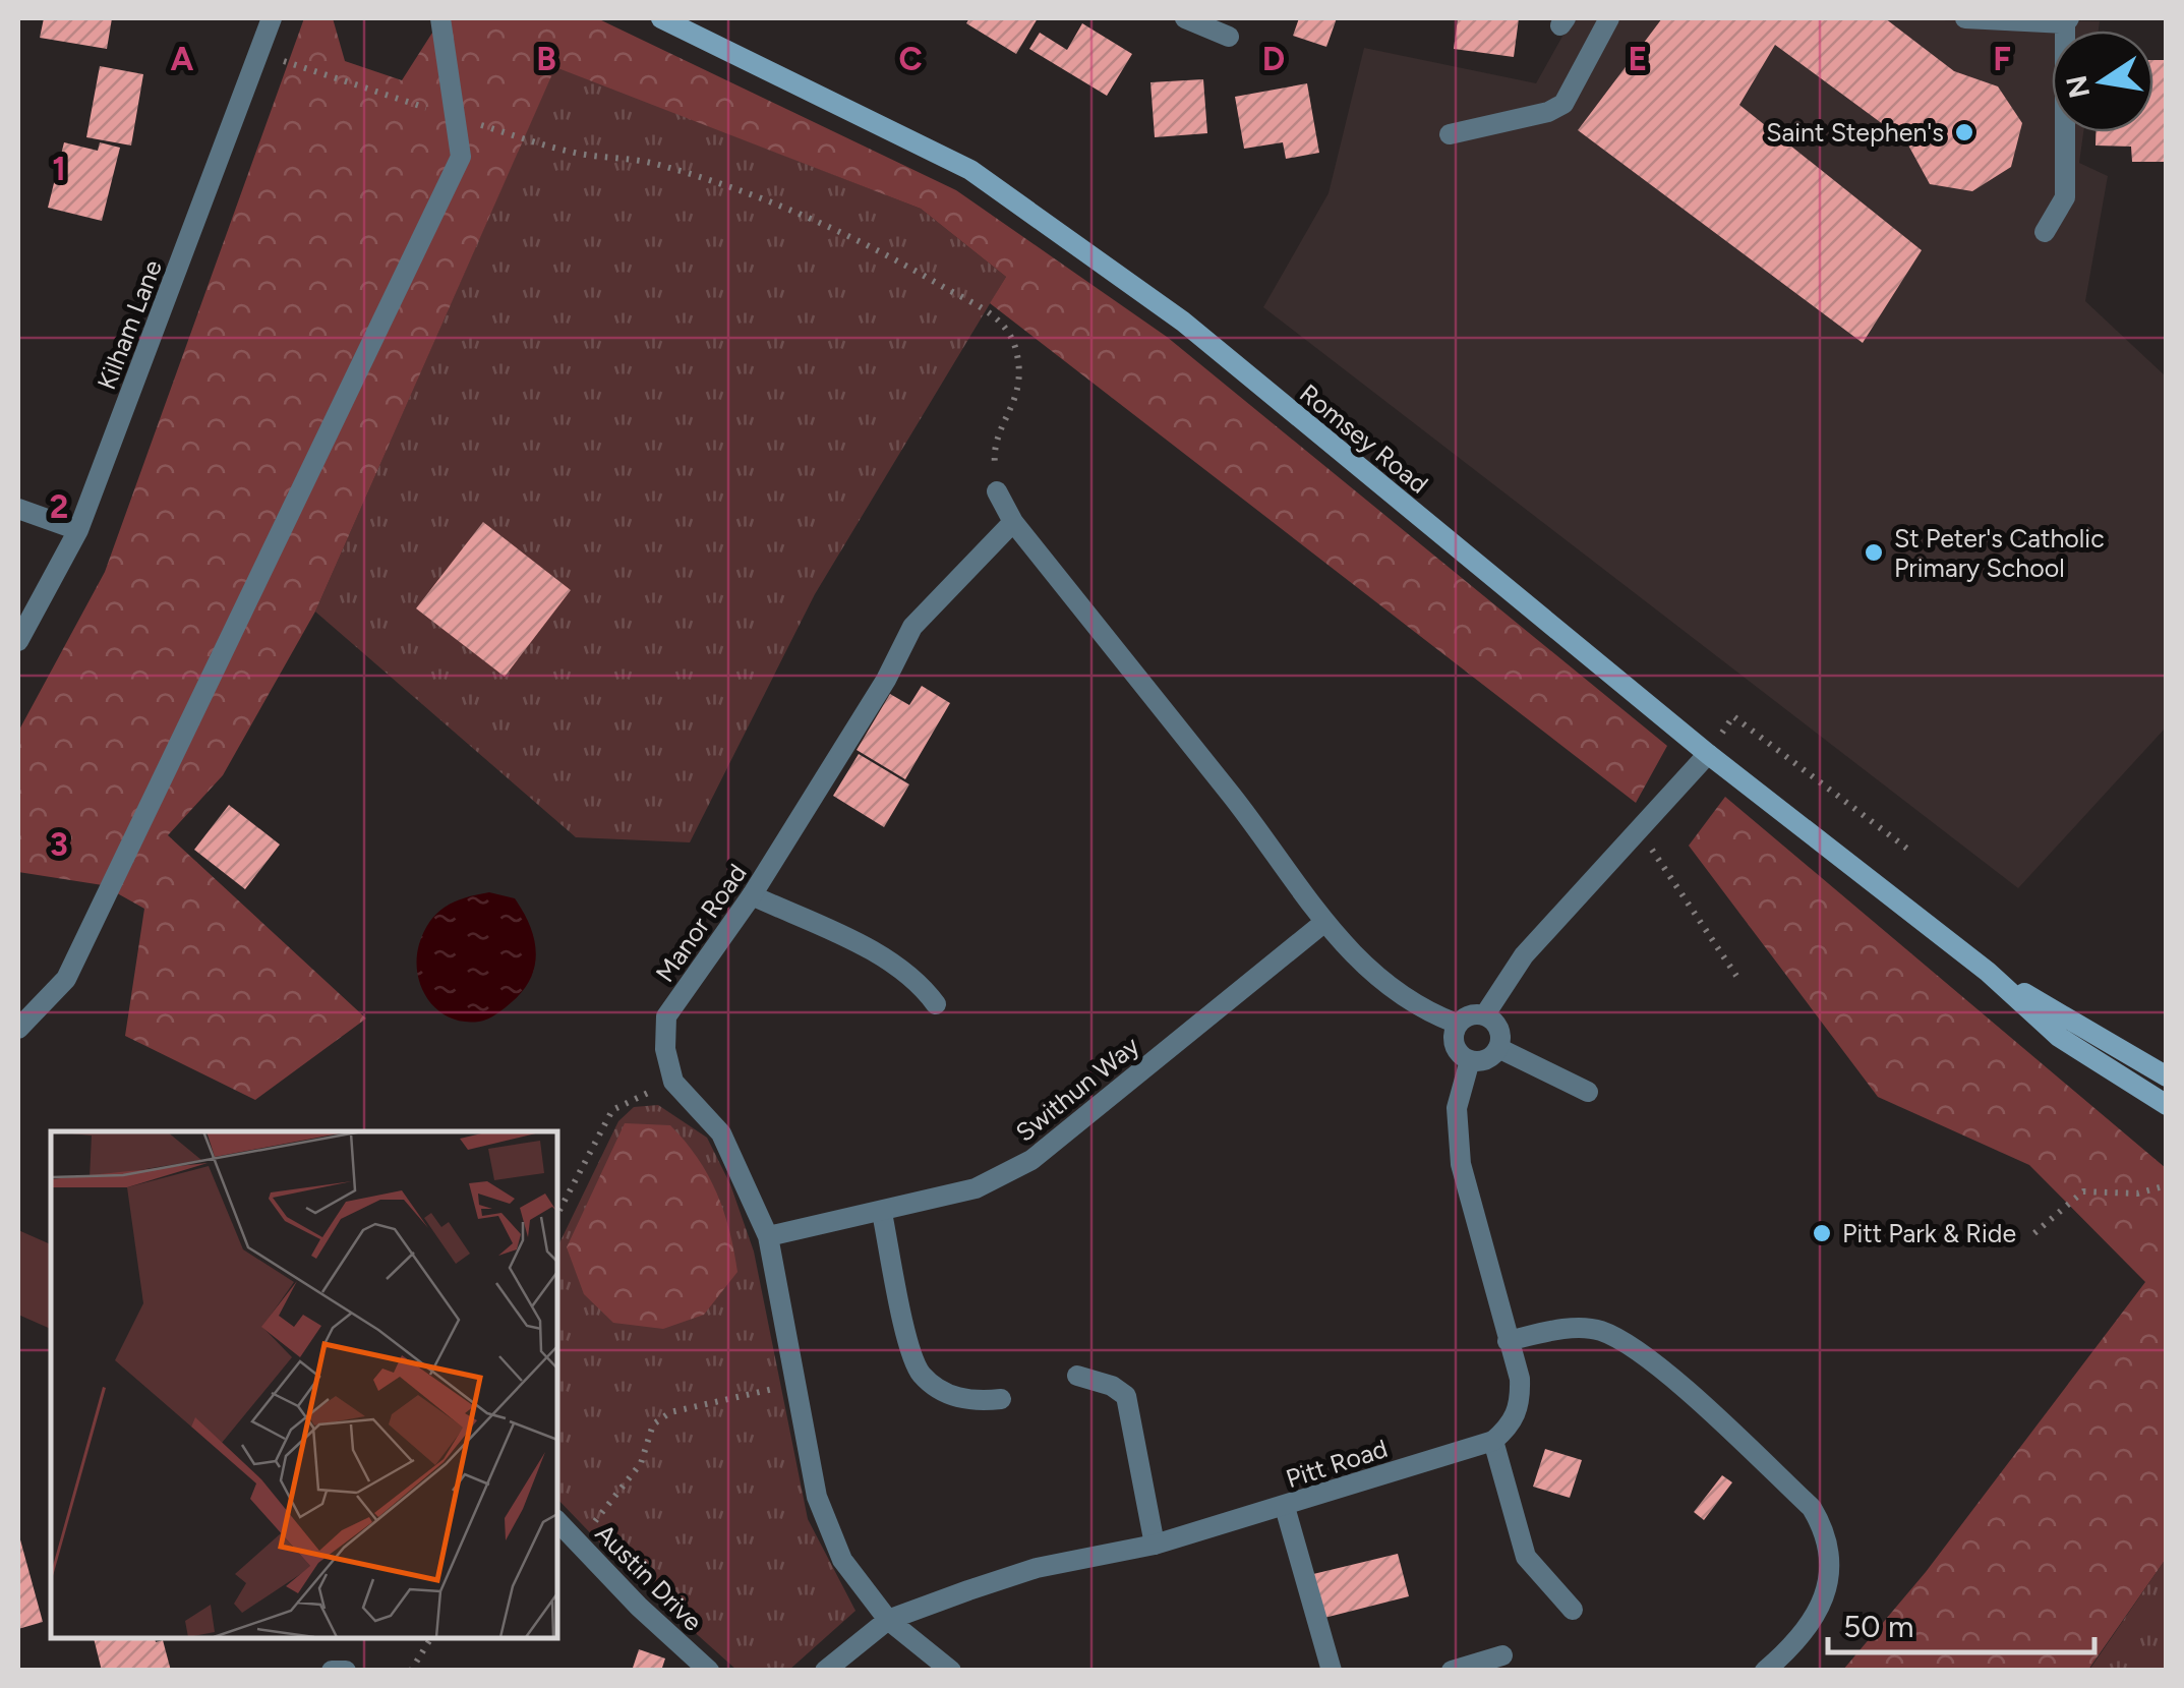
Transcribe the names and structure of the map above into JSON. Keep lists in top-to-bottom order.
{
  "streets": {
    "main road": ["Romsey Road"],
    "street": [
      "Kilham Lane",
      "Manor Road",
      "Swithun Way",
      "Pitt Road",
      "Austin Drive"
    ]
  },
  "places": ["Saint Stephen's", "St Peter's Catholic Primary School", "Pitt Park & Ride"],
  "scale_bar": "50 m",
  "north": "left",
  "grid": {
    "columns": [
      "A",
      "B",
      "C",
      "D",
      "E",
      "F"
    ],
    "rows": ["1", "2", "3"]
  }
}
